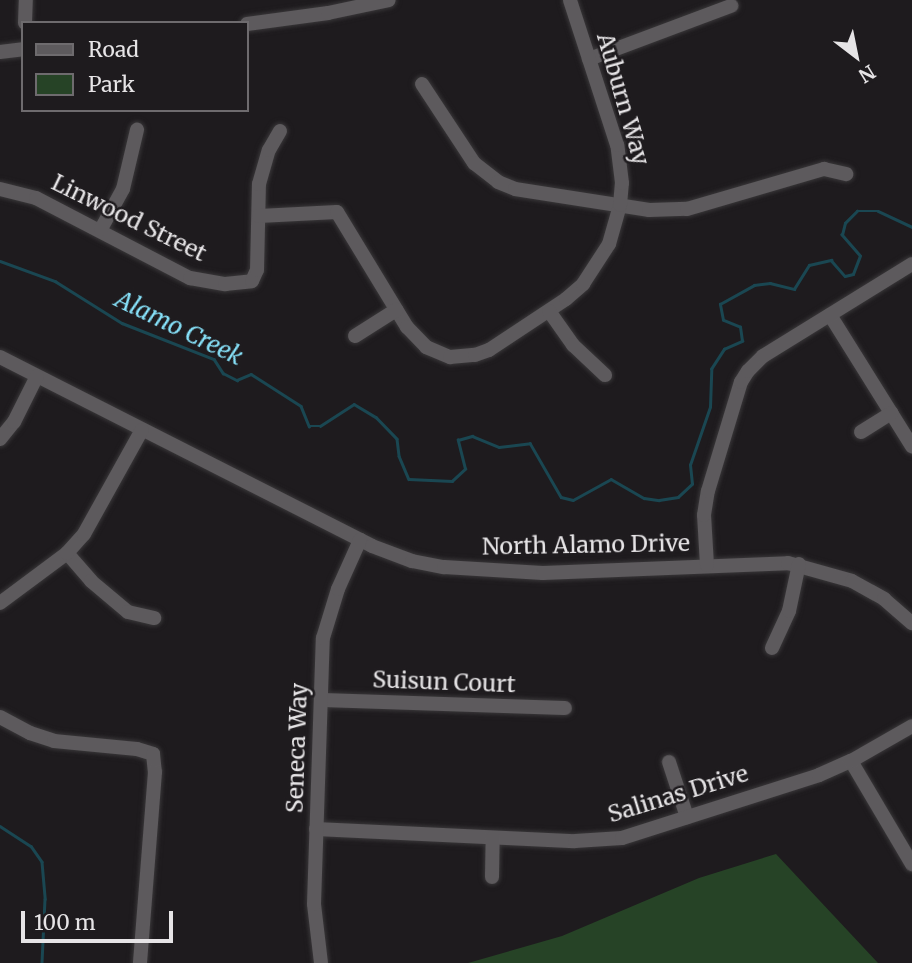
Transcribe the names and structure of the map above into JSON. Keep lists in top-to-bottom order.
{
  "streets": {
    "street": [
      "Auburn Way",
      "Linwood Street",
      "North Alamo Drive",
      "Suisun Court",
      "Seneca Way",
      "Salinas Drive"
    ]
  },
  "crossings": [
    ["Auburn Way", "Linwood Street"],
    ["North Alamo Drive", "Seneca Way"],
    ["Suisun Court", "Seneca Way"],
    ["Seneca Way", "Salinas Drive"]
  ],
  "water": ["Alamo Creek"],
  "legend": ["Road", "Park"],
  "scale_bar": "100 m",
  "north": "bottom right"
}
